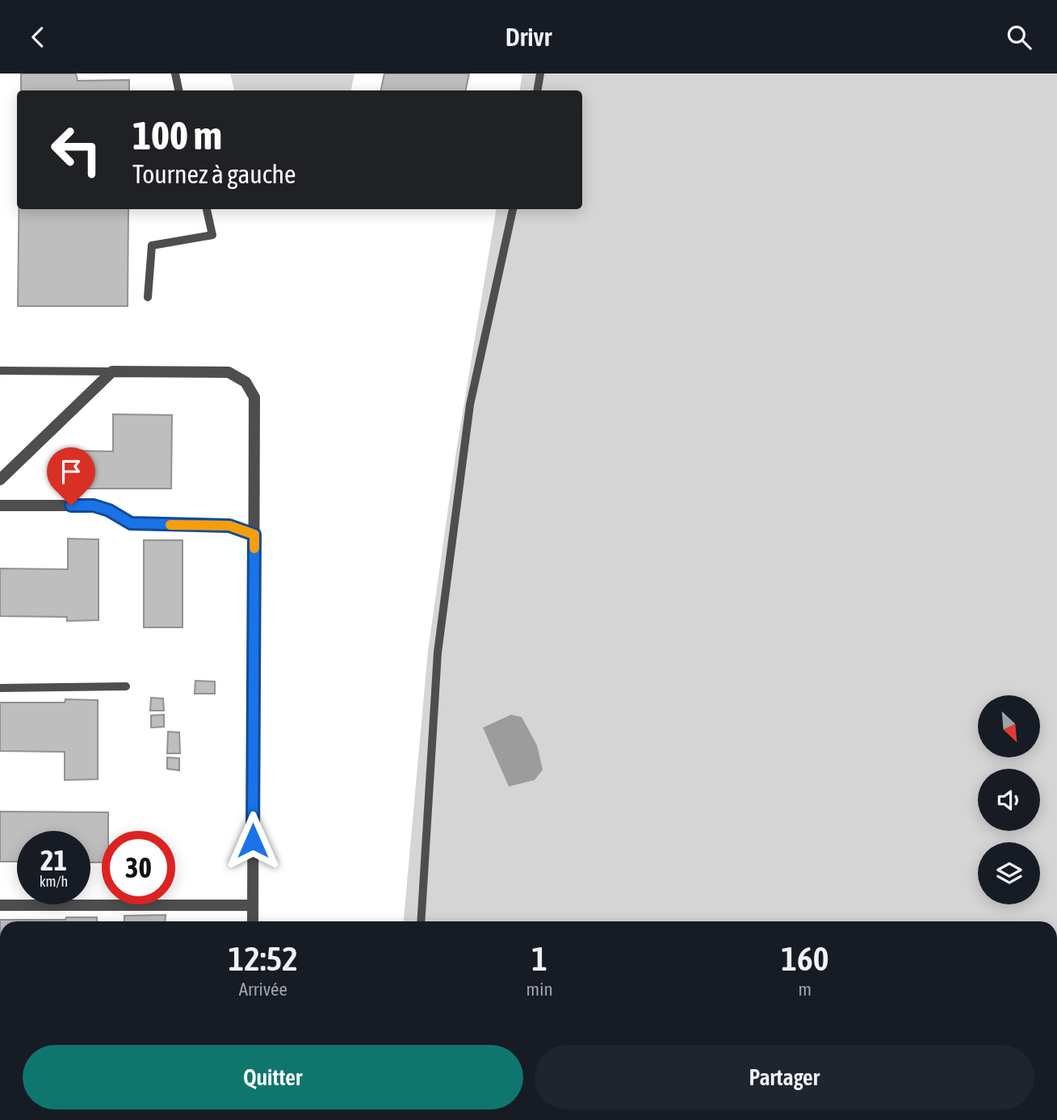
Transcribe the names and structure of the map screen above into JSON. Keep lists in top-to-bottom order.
{
  "north": "bottom right",
  "page": {
    "header": "Drivr",
    "turn": ["100 m", "Tournez à gauche"],
    "speed": "21 km/h",
    "limit": "30",
    "eta": [
      "12:52",
      "Arrivée",
      "1",
      "min",
      "160",
      "m"
    ],
    "buttons": ["Quitter", "Partager"]
  }
}
